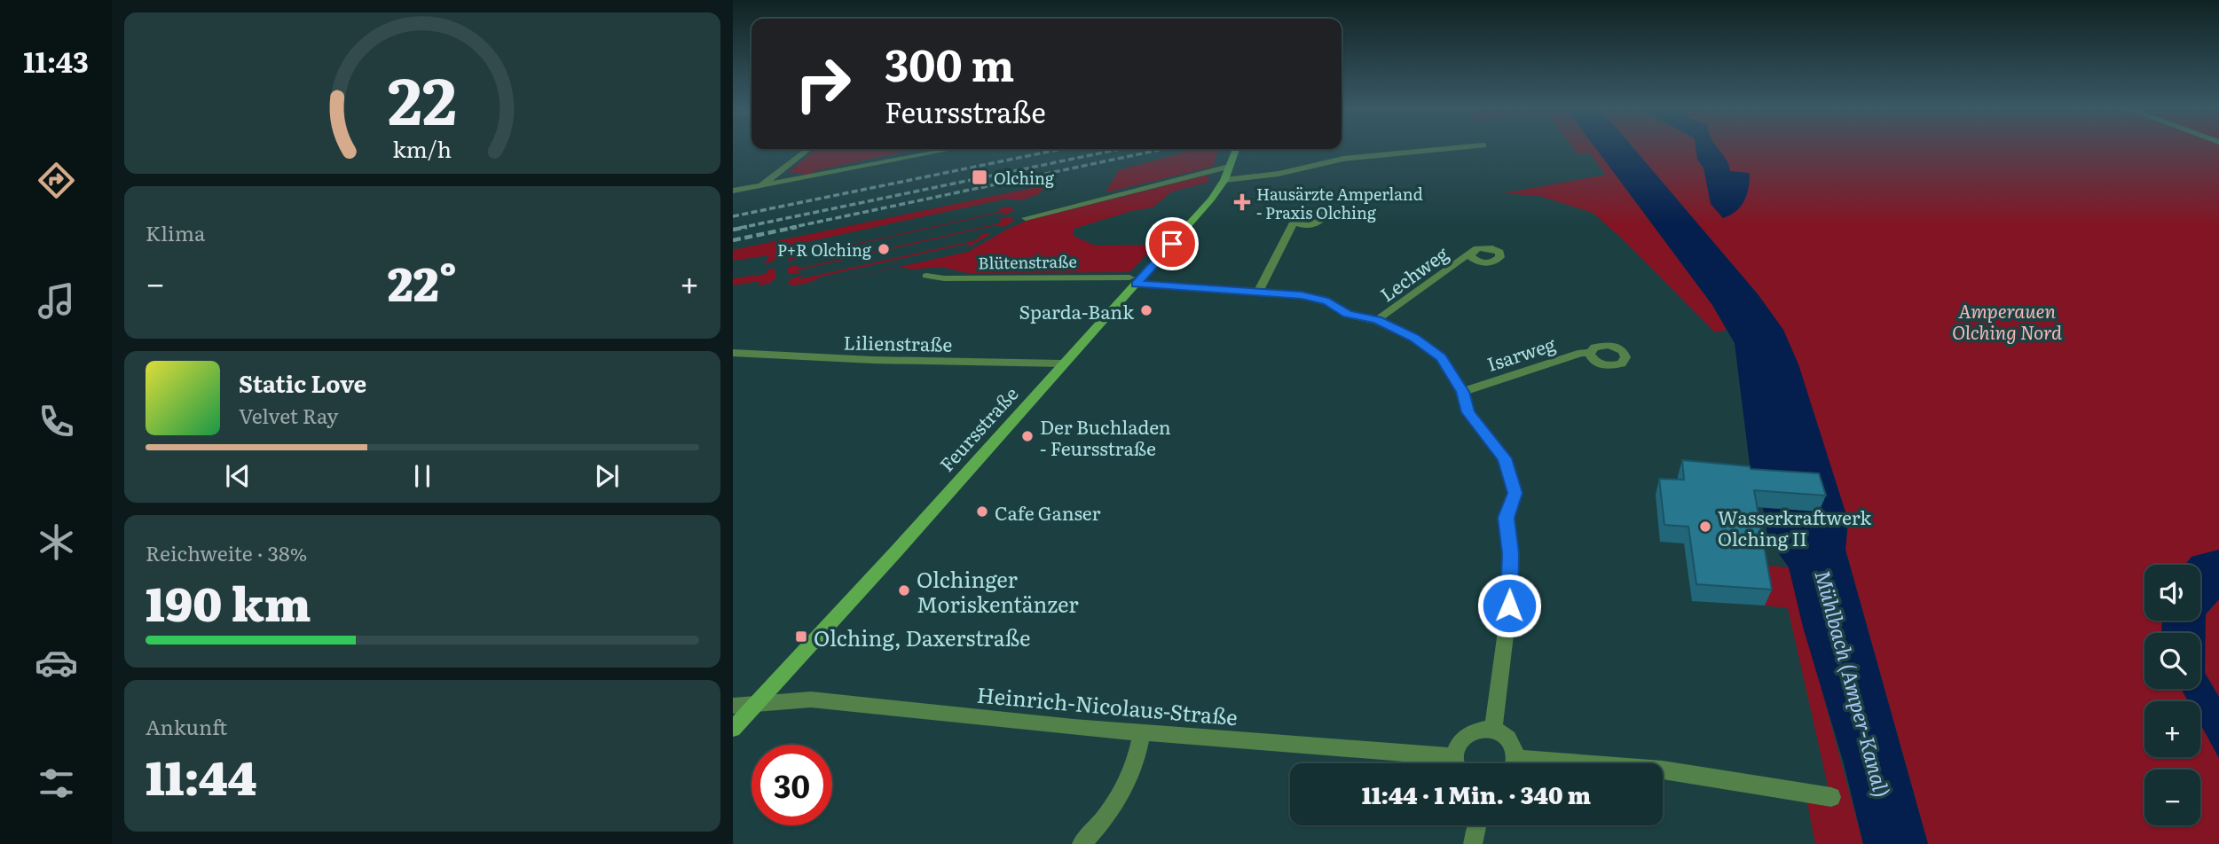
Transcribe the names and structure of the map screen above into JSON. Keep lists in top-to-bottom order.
{
  "streets": {
    "street": [
      "Blütenstraße",
      "Lechweg",
      "Lilienstraße",
      "Isarweg",
      "Feursstraße",
      "Heinrich-Nicolaus-Straße"
    ]
  },
  "crossings": [
    ["Blütenstraße", "Lechweg"],
    ["Blütenstraße", "Isarweg"],
    ["Blütenstraße", "Feursstraße"],
    ["Lilienstraße", "Feursstraße"],
    ["Feursstraße", "Heinrich-Nicolaus-Straße"]
  ],
  "water": ["Mühlbach (Amper-Kanal)"],
  "parks": ["Amperauen Olching Nord"],
  "places": {
    "transit": ["Olching", "Olching, Daxerstraße"],
    "health": ["Hausärzte Amperland - Praxis Olching"],
    "other": [
      "P+R Olching",
      "Sparda-Bank",
      "Der Buchladen - Feursstraße",
      "Cafe Ganser",
      "Wasserkraftwerk Olching II",
      "Olchinger Moriskentänzer"
    ]
  },
  "page": {
    "tabs": "11:43",
    "turn": ["300 m", "Feursstraße"],
    "tile": [
      "Klima",
      ["Reichweite · 38%", "190 km"],
      ["Ankunft", "11:44"]
    ],
    "heat": ["−", "22°", "+"],
    "song": ["Static Love", "Velvet Ray"],
    "map_buttons": ["+", "−"],
    "limit": "30",
    "trip": "11:44 · 1 Min. · 340 m",
    "gauge": ["22", "km/h"]
  }
}
